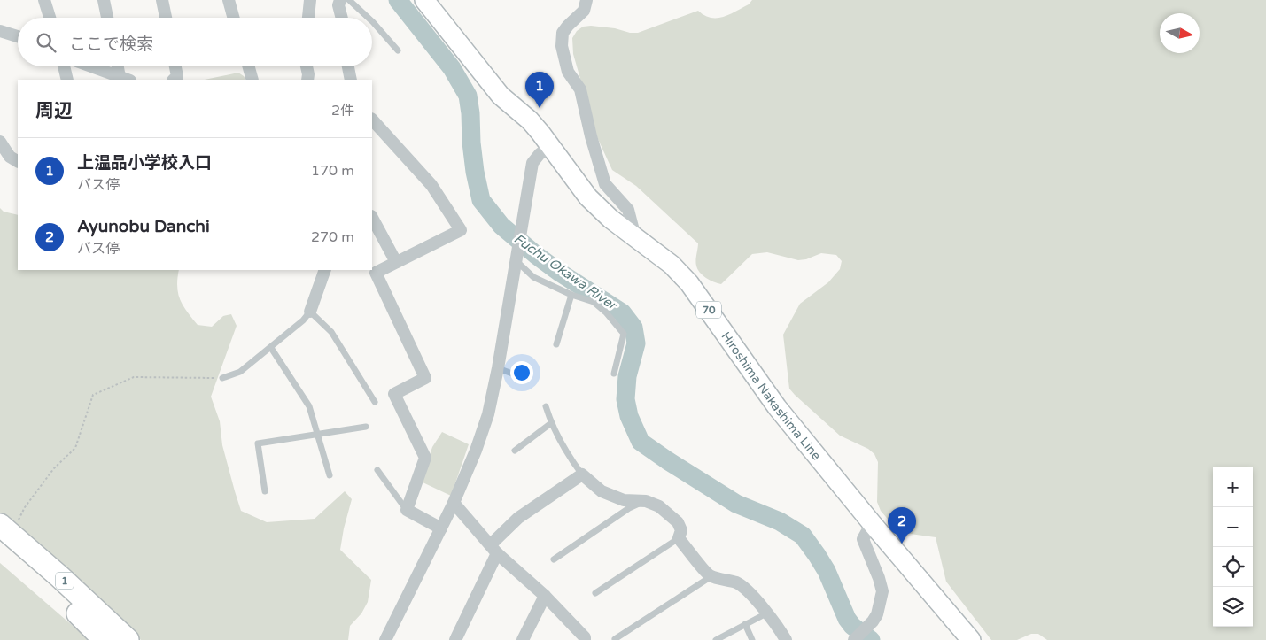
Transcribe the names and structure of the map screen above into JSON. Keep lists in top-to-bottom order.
{
  "streets": {
    "highway": ["1"],
    "main road": ["70", "Hiroshima Nakashima Line"]
  },
  "water": ["Fuchu Okawa River"],
  "north": "right",
  "page": {
    "search": "ここで検索",
    "pins": ["1", "2"],
    "heading": ["周辺", "2件"],
    "list": [
      {
        "mark": "1",
        "name": "上温品小学校入口",
        "note": "バス停",
        "value": "170 m"
      },
      {
        "mark": "2",
        "name": "Ayunobu Danchi",
        "note": "バス停",
        "value": "270 m"
      }
    ],
    "map_buttons": ["+", "−"]
  }
}
